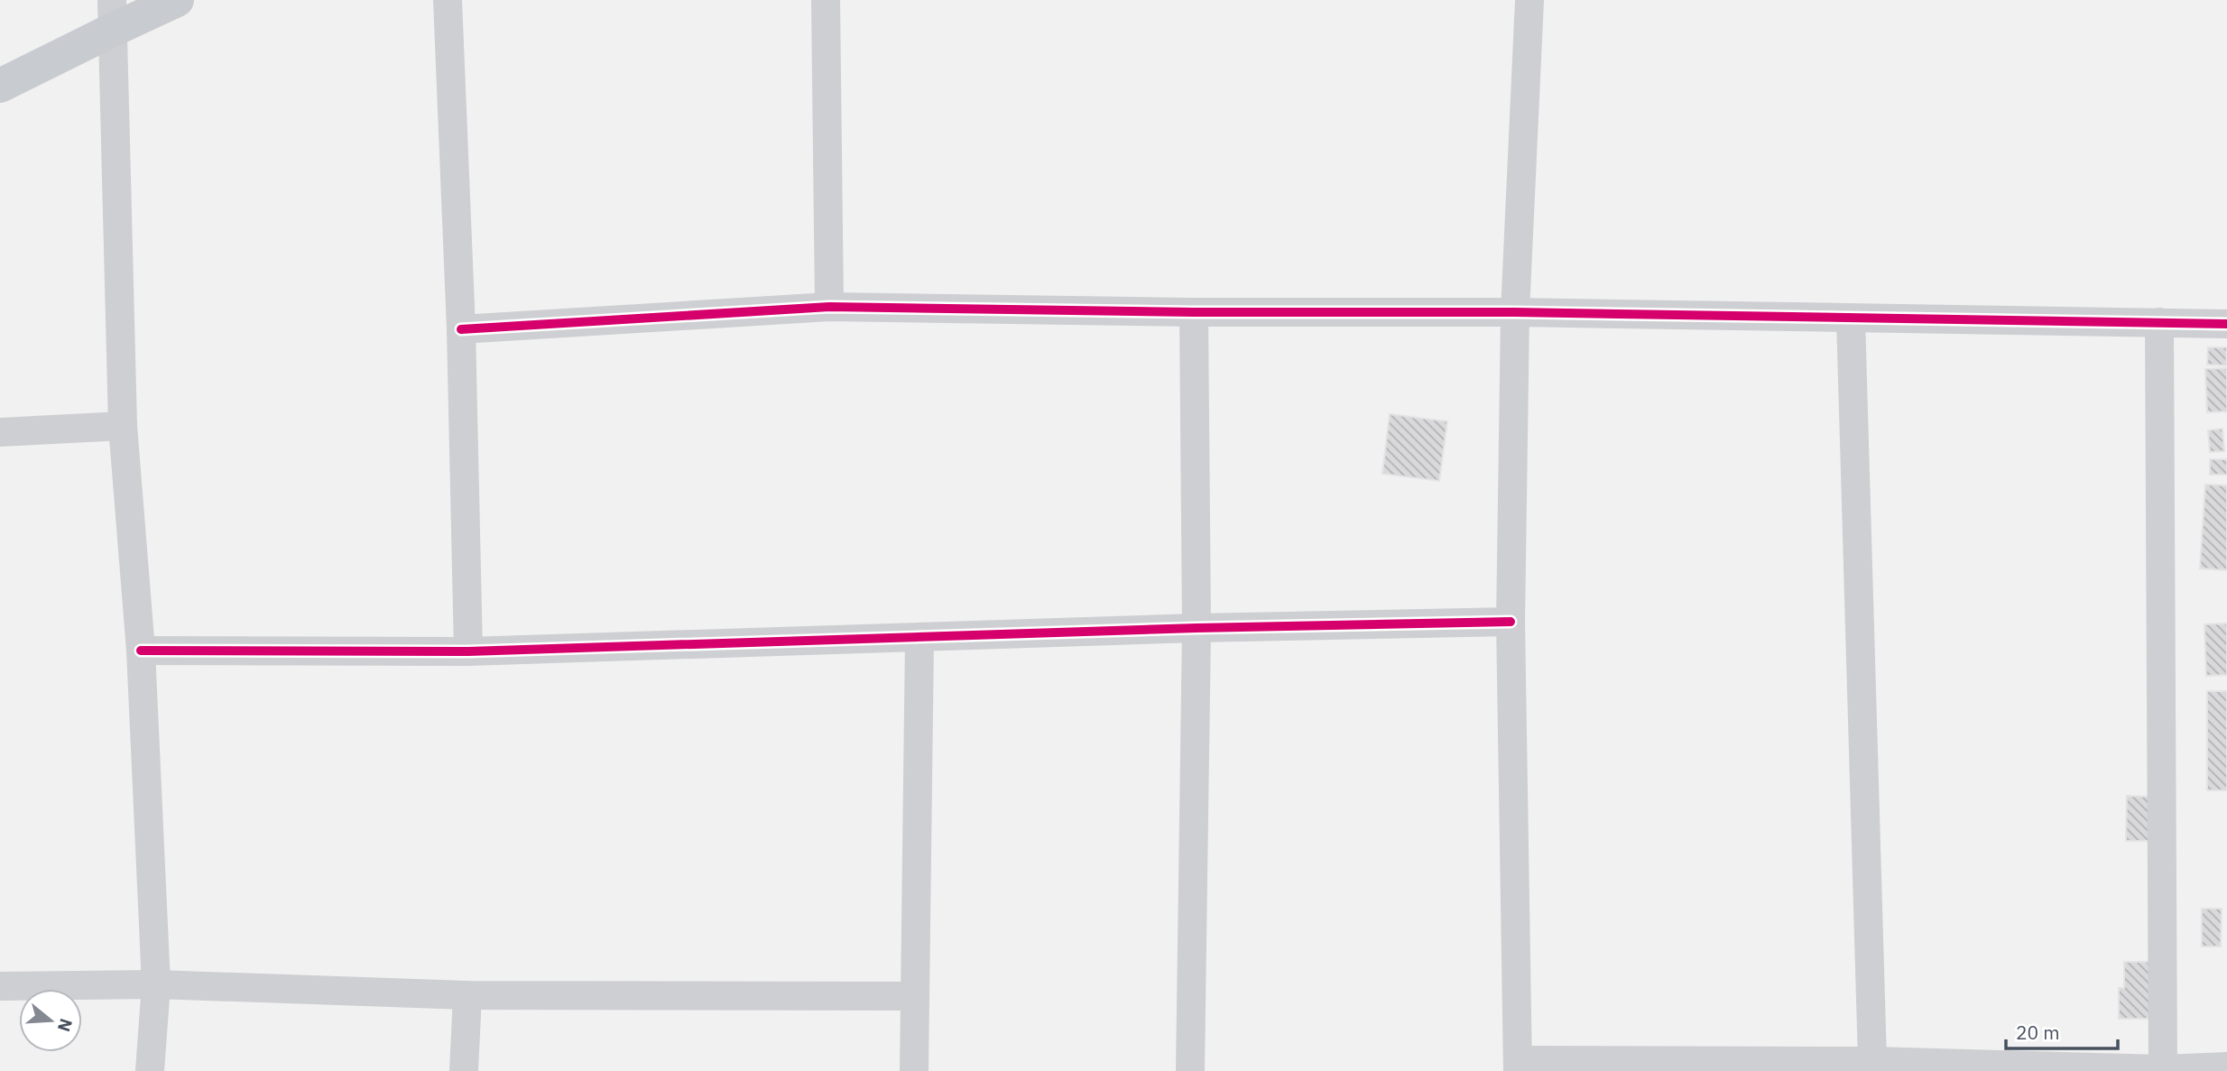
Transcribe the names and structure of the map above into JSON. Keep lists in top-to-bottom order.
{
  "scale_bar": "20 m",
  "north": "right"
}
